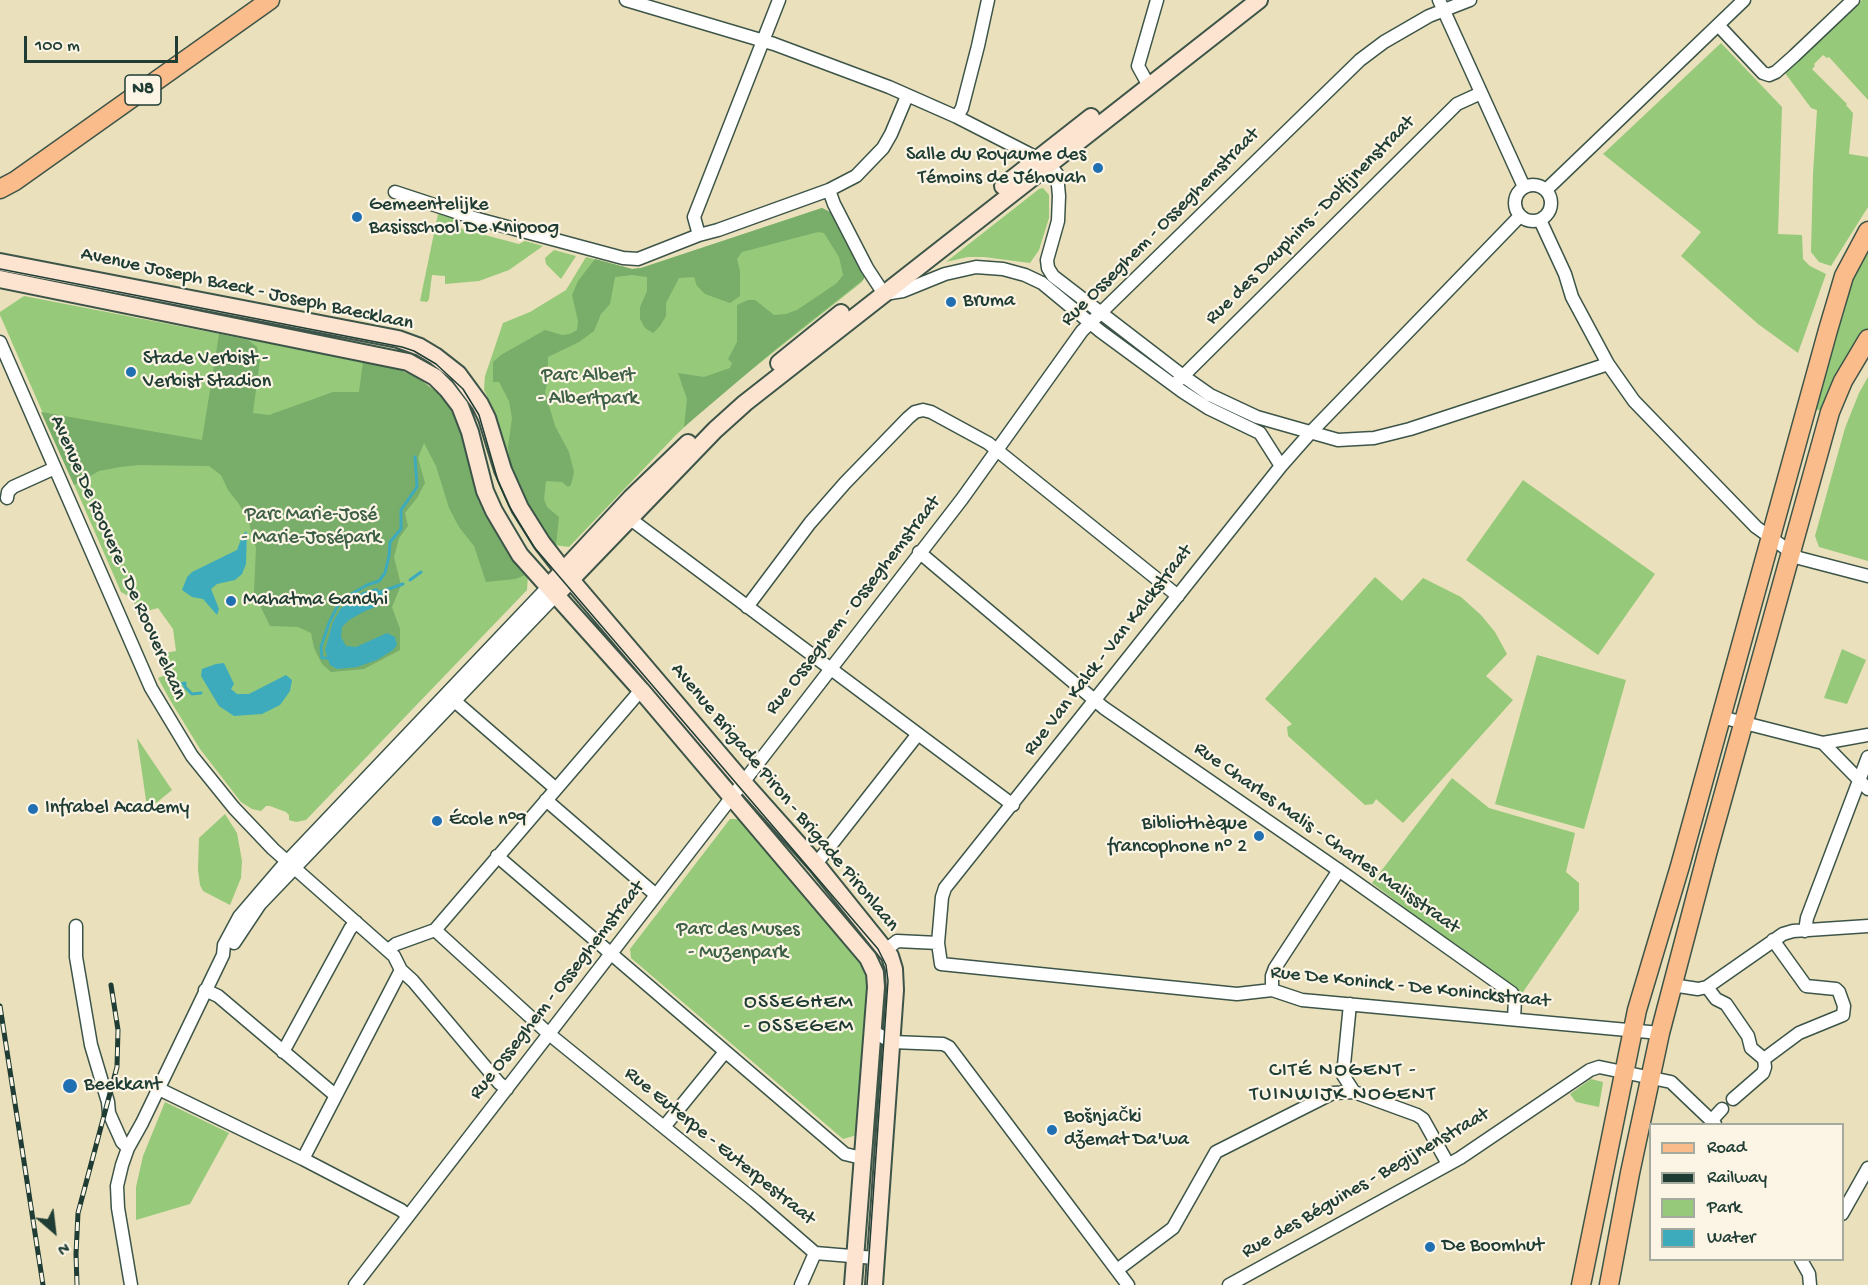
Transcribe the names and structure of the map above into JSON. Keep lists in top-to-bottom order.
{
  "streets": {
    "main road": ["N8"],
    "street": [
      "Rue des Dauphins - Dolfijnenstraat",
      "Rue Osseghem - Osseghemstraat",
      "Avenue Joseph Baeck - Joseph Baecklaan",
      "Avenue De Roovere - De Rooverelaan",
      "Rue Van Kalck - Van Kalckstraat",
      "Avenue Brigade Piron - Brigade Pironlaan",
      "Rue Charles Malis - Charles Malisstraat",
      "Rue De Koninck - De Koninckstraat",
      "Rue Euterpe - Euterpestraat",
      "Rue des Béguines - Begijnenstraat"
    ]
  },
  "crossings": [
    ["Rue Osseghem - Osseghemstraat", "Avenue De Roovere - De Rooverelaan"],
    ["Rue Osseghem - Osseghemstraat", "Avenue Brigade Piron - Brigade Pironlaan"],
    ["Rue Osseghem - Osseghemstraat", "Rue Charles Malis - Charles Malisstraat"],
    ["Rue Osseghem - Osseghemstraat", "Rue Euterpe - Euterpestraat"],
    ["Avenue Joseph Baeck - Joseph Baecklaan", "Avenue Brigade Piron - Brigade Pironlaan"],
    ["Rue Van Kalck - Van Kalckstraat", "Rue Charles Malis - Charles Malisstraat"],
    ["Rue Van Kalck - Van Kalckstraat", "Rue De Koninck - De Koninckstraat"],
    ["Avenue Brigade Piron - Brigade Pironlaan", "Rue Euterpe - Euterpestraat"],
    ["Rue Charles Malis - Charles Malisstraat", "Rue De Koninck - De Koninckstraat"]
  ],
  "districts": ["OSSEGHEM - OSSEGEM", "CITÉ NOGENT - TUINWIJK NOGENT"],
  "parks": ["Parc Albert - Albertpark", "Parc Marie-José - Marie-Josépark", "Parc des Muses - Muzenpark"],
  "places": [
    "Salle du Royaume des Témoins de Jéhovah",
    "Gemeentelijke Basisschool De Knipoog",
    "Bruma",
    "Stade Verbist - Verbist Stadion",
    "Mahatma Gandhi",
    "Infrabel Academy",
    "École n°9",
    "Bibliothèque francophone n° 2",
    "Beekkant",
    "Bošnjački džemat Da'wa",
    "De Boomhut"
  ],
  "legend": [
    "Road",
    "Railway",
    "Park",
    "Water"
  ],
  "scale_bar": "100 m",
  "north": "bottom right"
}
